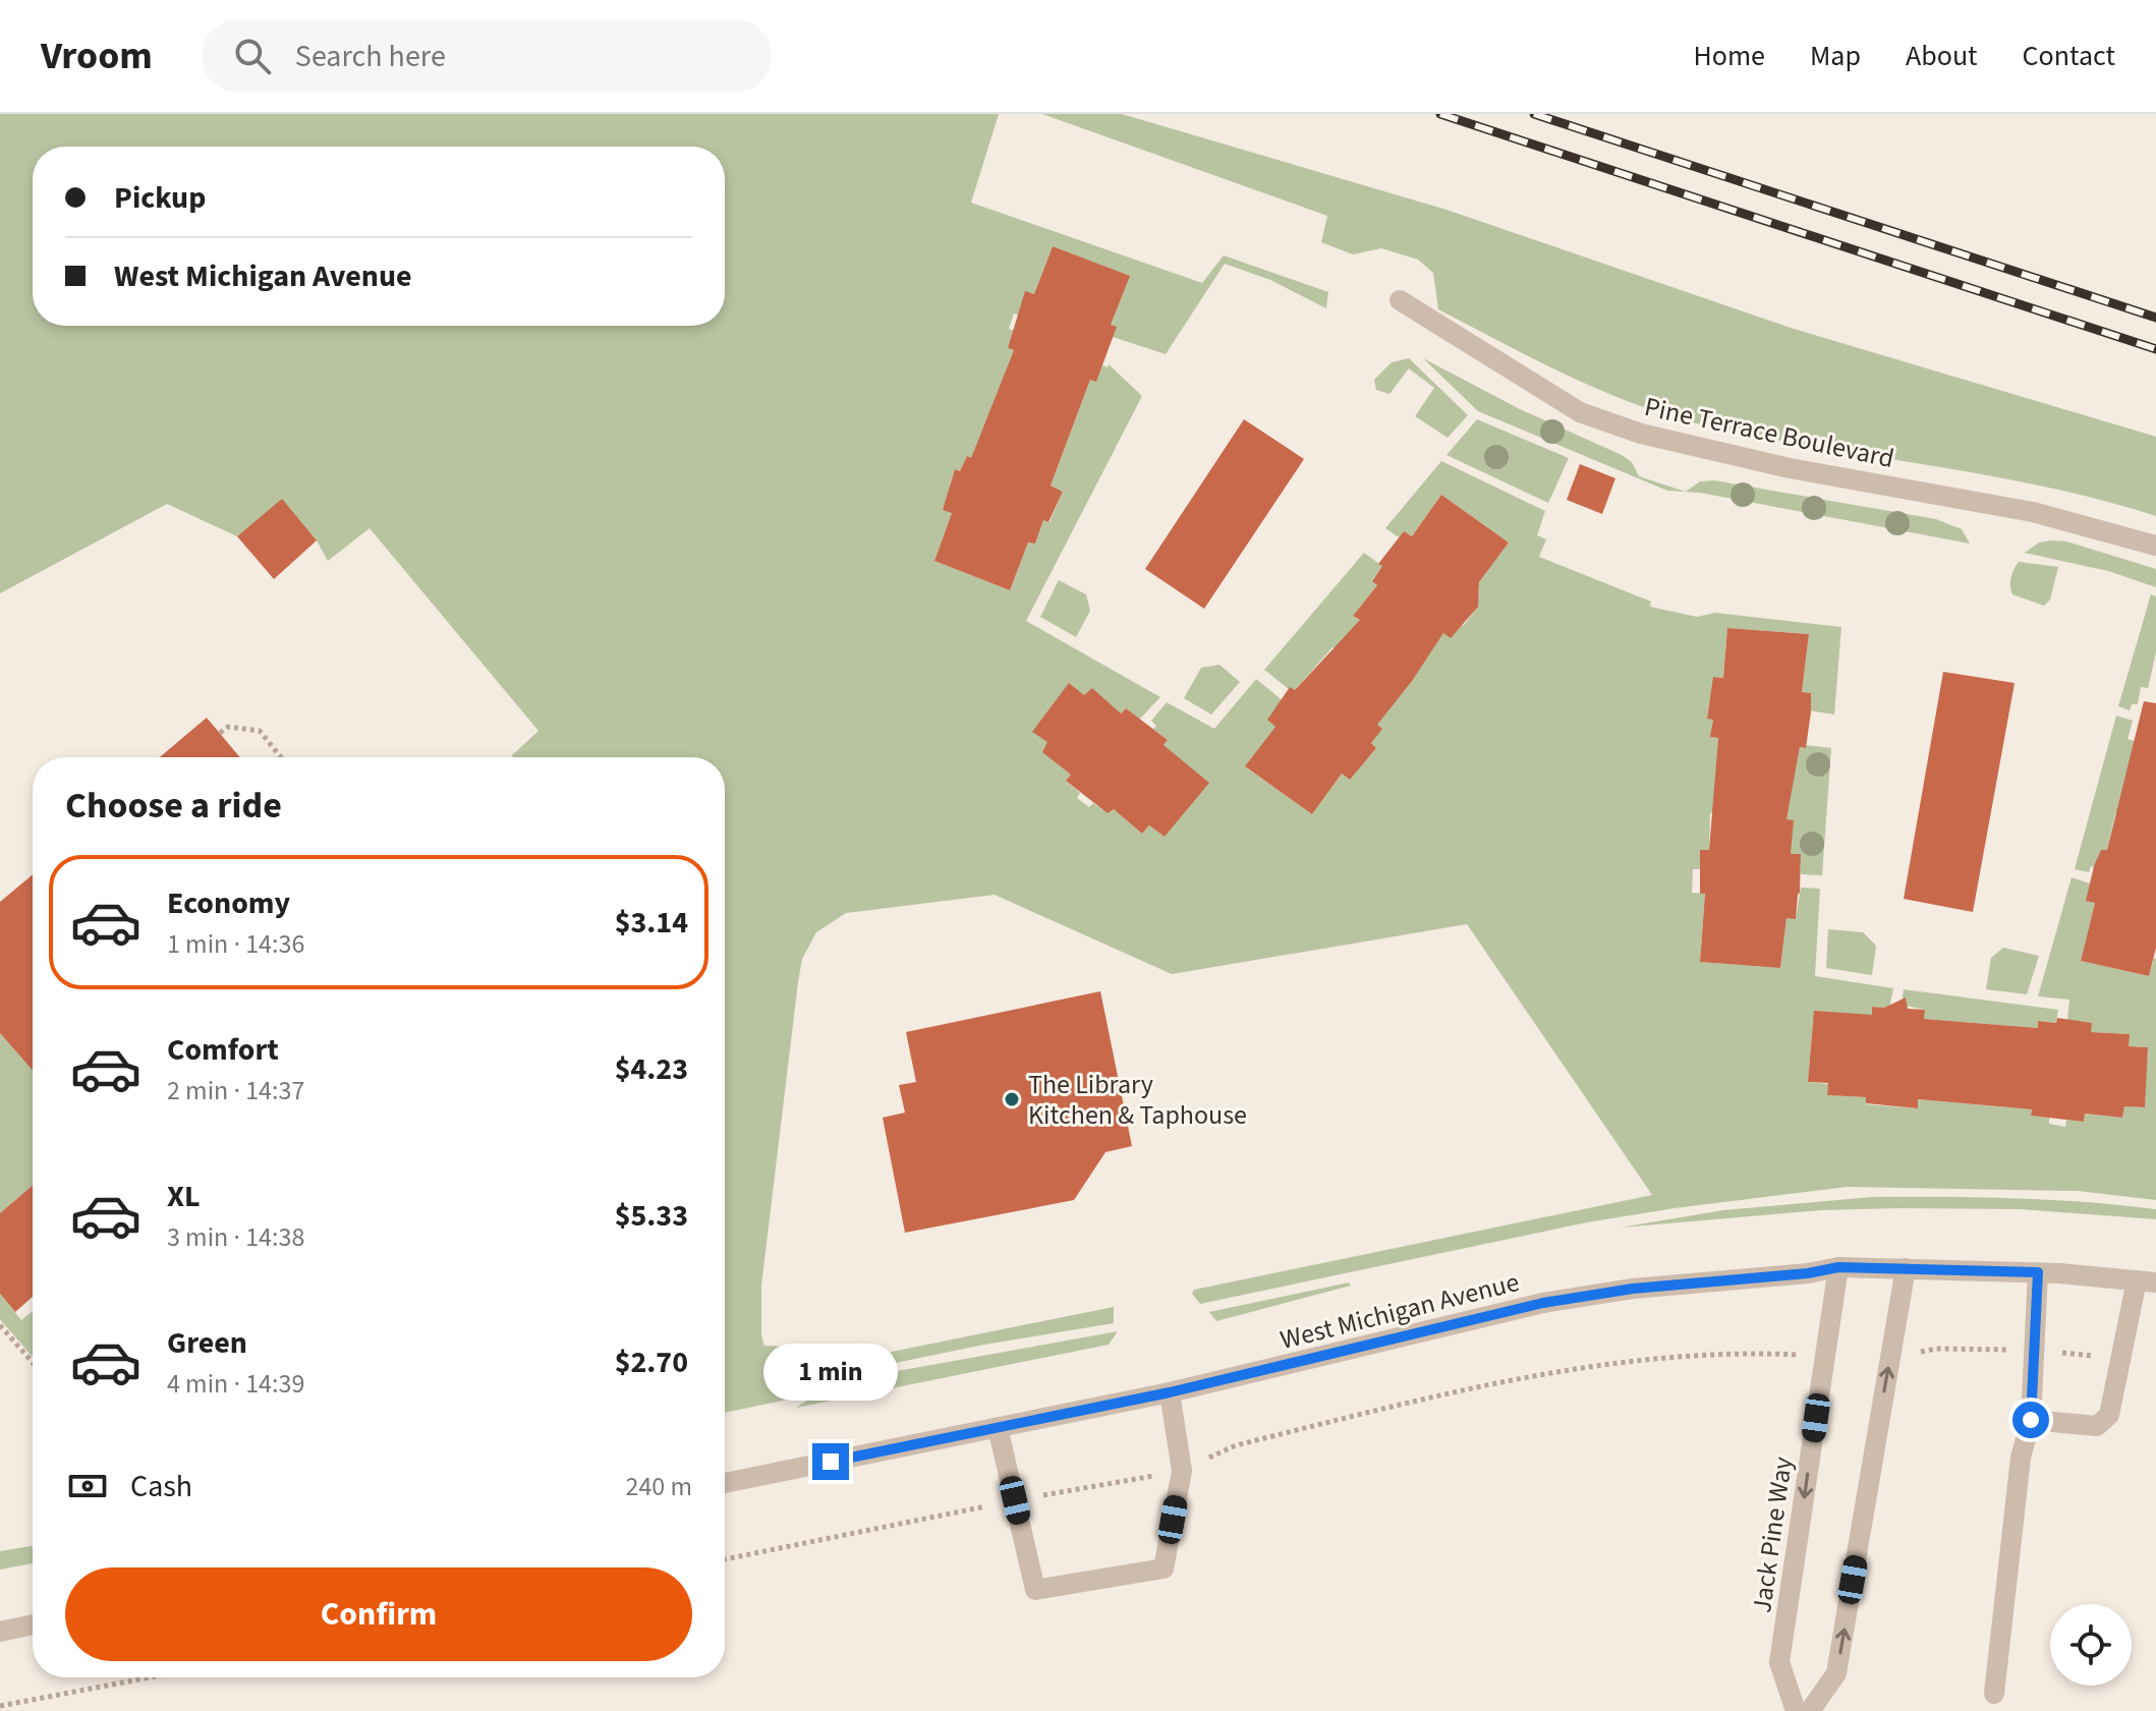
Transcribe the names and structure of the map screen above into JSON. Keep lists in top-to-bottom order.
{
  "streets": {
    "street": ["Pine Terrace Boulevard", "West Michigan Avenue", "Jack Pine Way"]
  },
  "crossings": [
    ["West Michigan Avenue", "Jack Pine Way"]
  ],
  "places": ["The Library Kitchen & Taphouse"],
  "page": {
    "header": "Vroom",
    "search": "Search here",
    "nav": [
      "Home",
      "Map",
      "About",
      "Contact"
    ],
    "banner": ["Pickup", "West Michigan Avenue"],
    "heading": "Choose a ride",
    "list": [
      {
        "name": "Economy",
        "note": "1 min · 14:36",
        "value": "$3.14"
      },
      {
        "name": "Comfort",
        "note": "2 min · 14:37",
        "value": "$4.23"
      },
      {
        "name": "XL",
        "note": "3 min · 14:38",
        "value": "$5.33"
      },
      {
        "name": "Green",
        "note": "4 min · 14:39",
        "value": "$2.70"
      }
    ],
    "bubble": "1 min",
    "pay": ["Cash", "240 m"],
    "buttons": "Confirm"
  }
}
